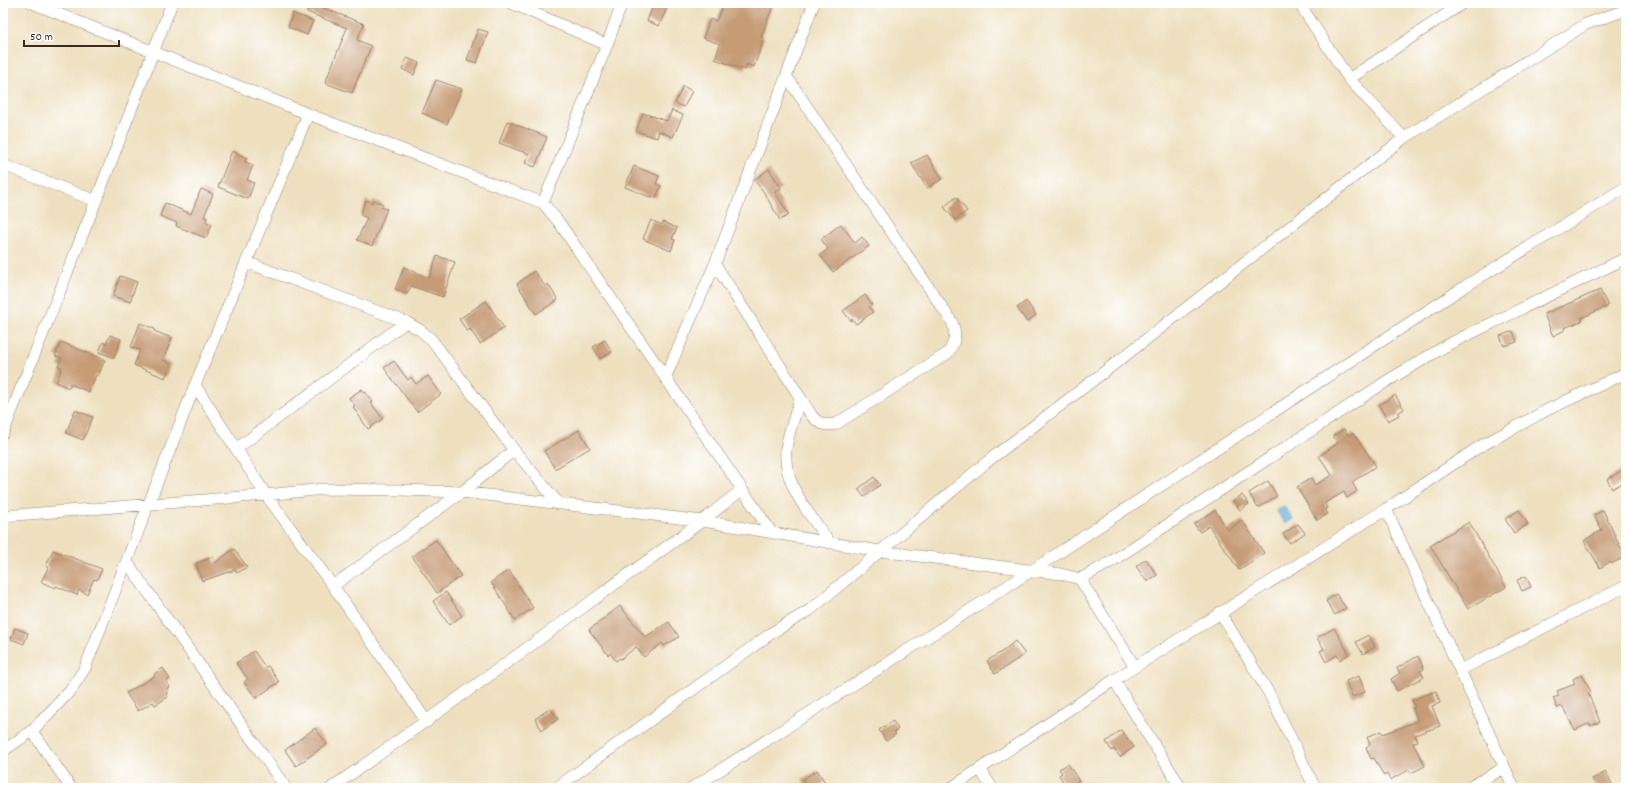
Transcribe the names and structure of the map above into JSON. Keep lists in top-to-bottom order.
{
  "scale_bar": "50 m"
}
